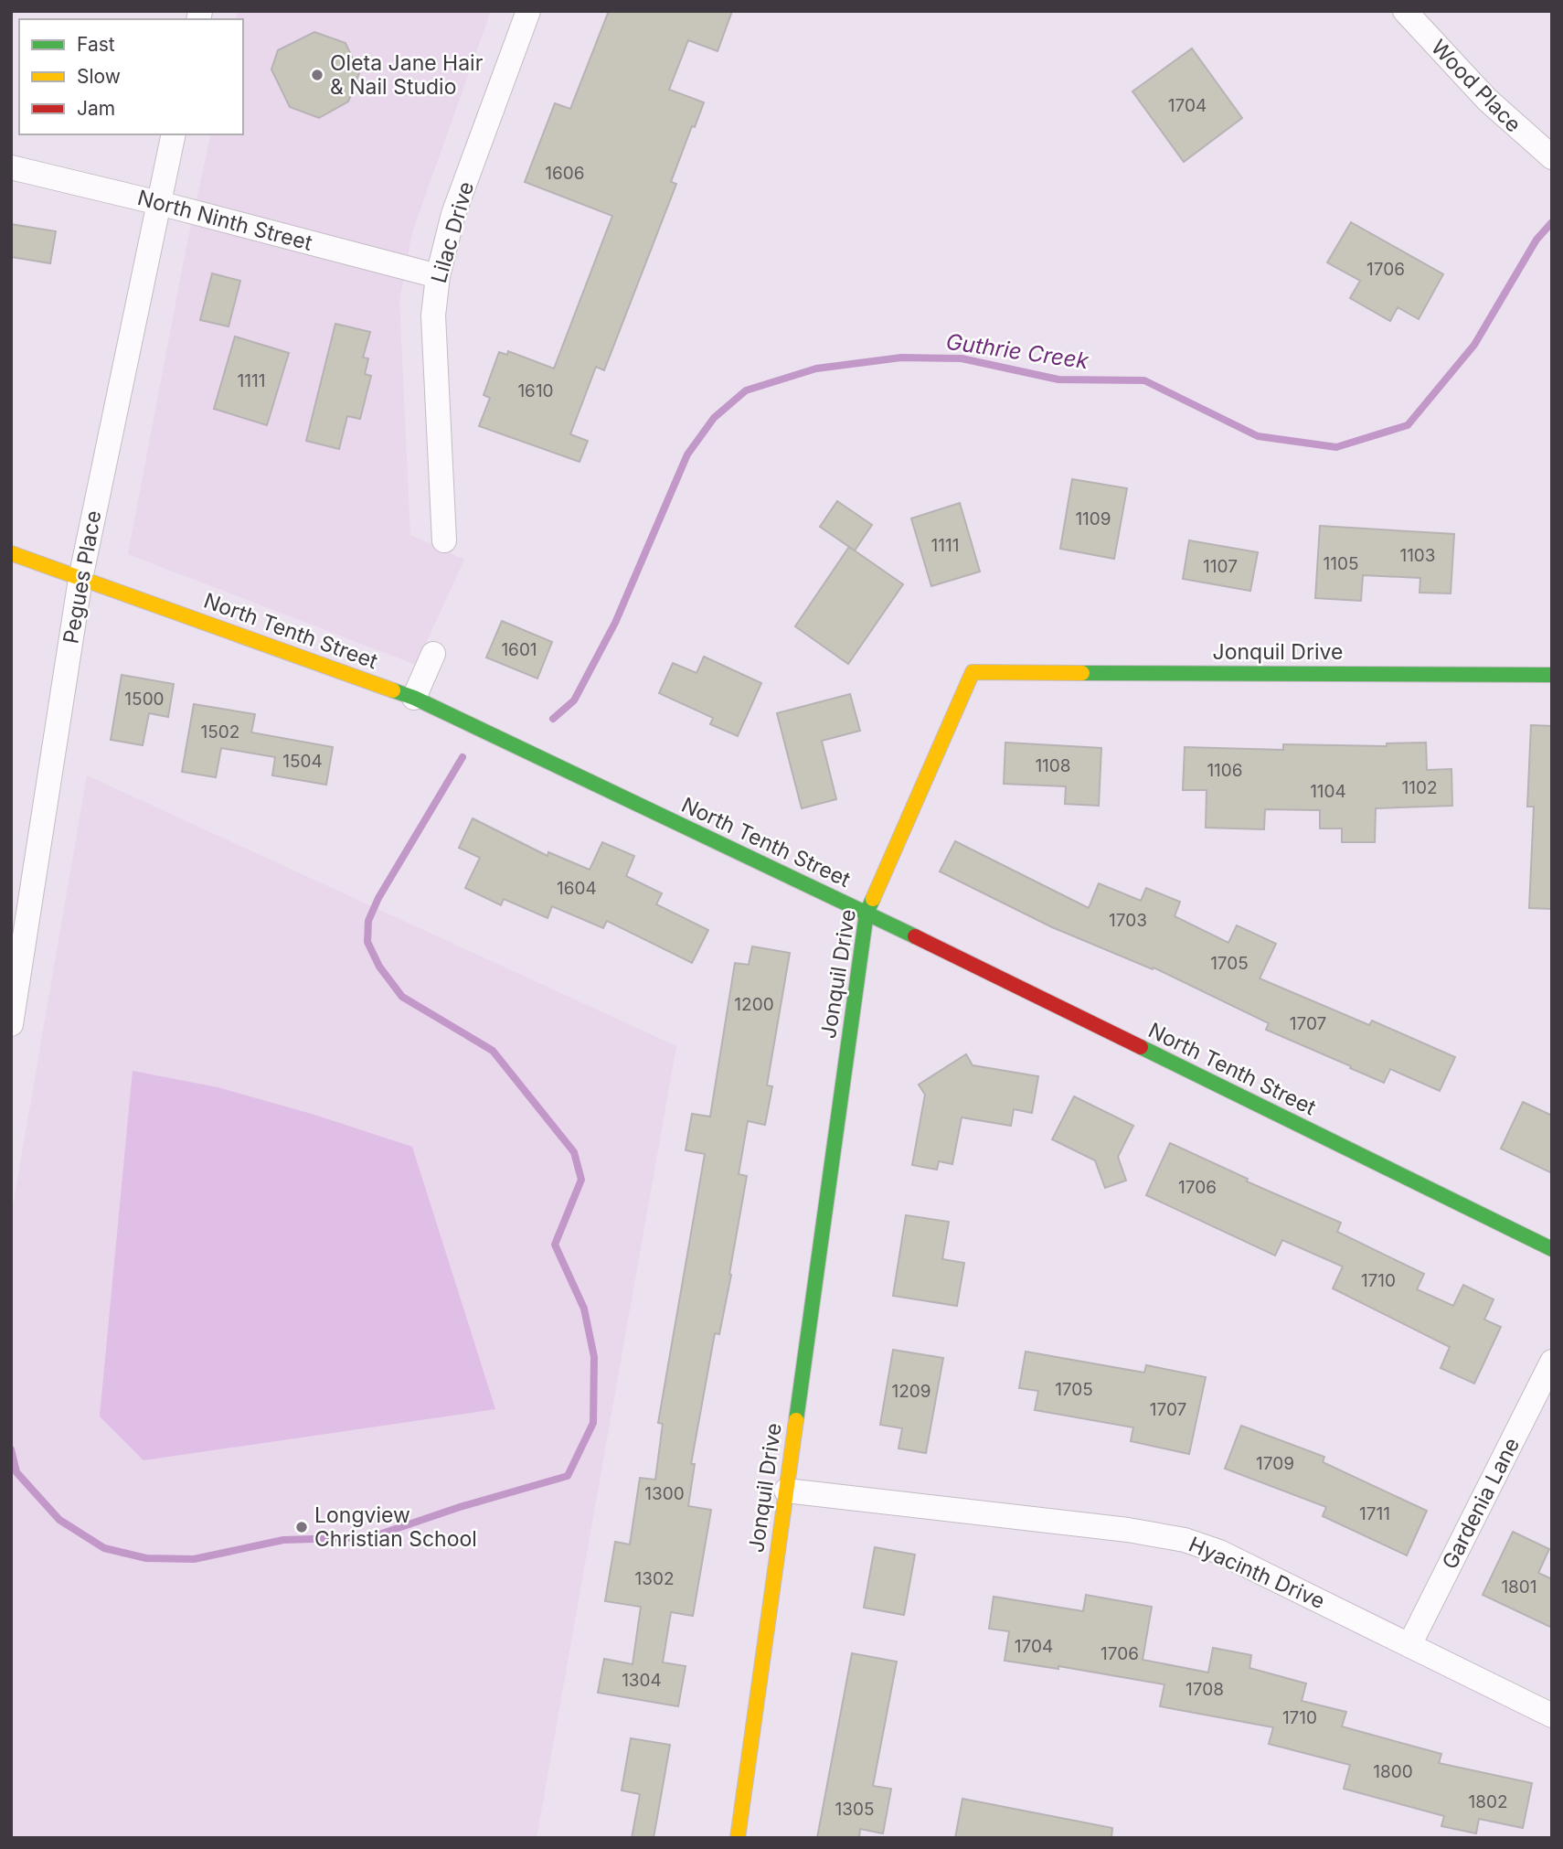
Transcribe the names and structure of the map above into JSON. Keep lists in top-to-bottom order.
{
  "streets": {
    "street": [
      "Wood Place",
      "North Ninth Street",
      "Lilac Drive",
      "Pegues Place",
      "North Tenth Street",
      "Jonquil Drive",
      "Gardenia Lane",
      "Hyacinth Drive"
    ]
  },
  "crossings": [
    ["North Ninth Street", "Lilac Drive"],
    ["North Ninth Street", "Pegues Place"],
    ["Pegues Place", "North Tenth Street"],
    ["North Tenth Street", "Jonquil Drive"],
    ["Jonquil Drive", "Hyacinth Drive"],
    ["Gardenia Lane", "Hyacinth Drive"]
  ],
  "water": ["Guthrie Creek"],
  "places": ["Oleta Jane Hair & Nail Studio", "Longview Christian School"],
  "house_numbers": [
    "1704",
    "1606",
    "1706",
    "1111",
    "1610",
    "1109",
    "1111",
    "1103",
    "1105",
    "1107",
    "1601",
    "1500",
    "1502",
    "1504",
    "1108",
    "1106",
    "1102",
    "1104",
    "1604",
    "1703",
    "1705",
    "1200",
    "1707",
    "1706",
    "1710",
    "1705",
    "1209",
    "1707",
    "1709",
    "1300",
    "1711",
    "1302",
    "1801",
    "1704",
    "1706",
    "1304",
    "1708",
    "1710",
    "1800",
    "1802",
    "1305"
  ],
  "legend": ["Fast", "Slow", "Jam"]
}
